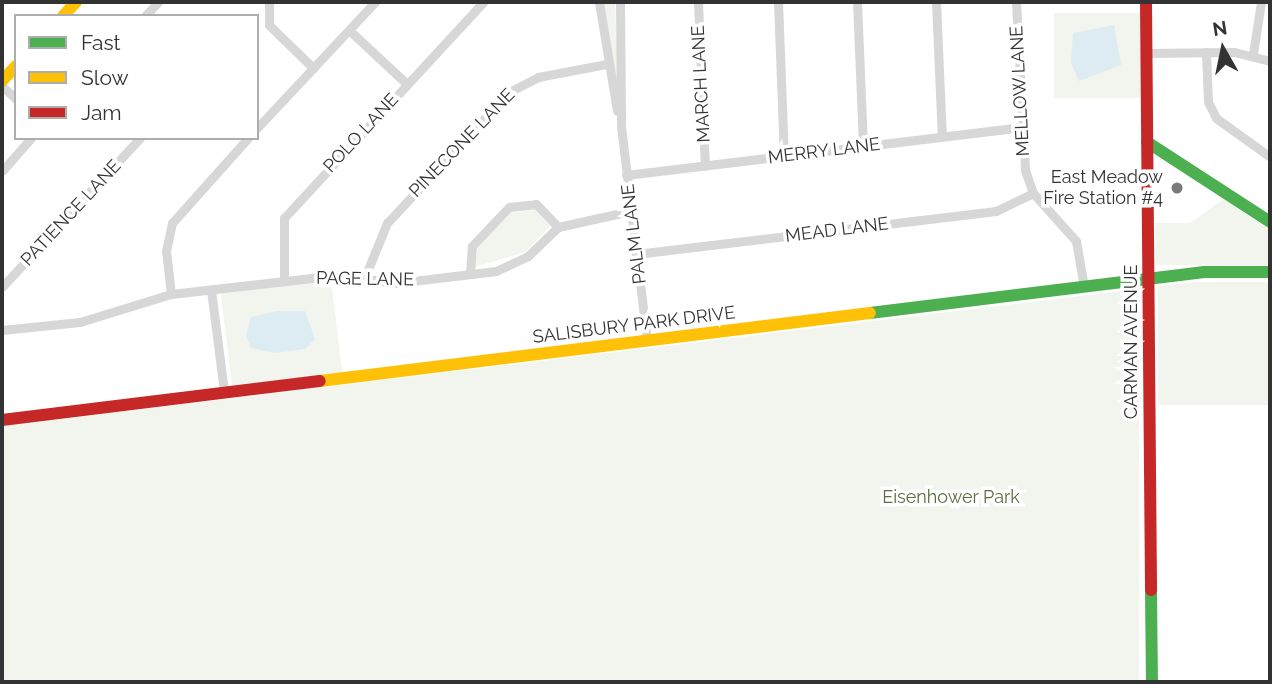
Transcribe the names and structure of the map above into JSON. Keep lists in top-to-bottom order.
{
  "streets": {
    "main road": ["SALISBURY PARK DRIVE", "CARMAN AVENUE"],
    "street": [
      "MARCH LANE",
      "MELLOW LANE",
      "POLO LANE",
      "PINECONE LANE",
      "MERRY LANE",
      "PATIENCE LANE",
      "MEAD LANE",
      "PALM LANE",
      "PAGE LANE"
    ]
  },
  "crossings": [
    ["MARCH LANE", "MERRY LANE"],
    ["MELLOW LANE", "MERRY LANE"],
    ["MELLOW LANE", "MEAD LANE"],
    ["POLO LANE", "PAGE LANE"],
    ["PINECONE LANE", "PALM LANE"],
    ["PINECONE LANE", "PAGE LANE"],
    ["MERRY LANE", "PALM LANE"],
    ["MEAD LANE", "PALM LANE"],
    ["PALM LANE", "PAGE LANE"],
    ["PALM LANE", "SALISBURY PARK DRIVE"],
    ["SALISBURY PARK DRIVE", "CARMAN AVENUE"]
  ],
  "parks": ["Eisenhower Park"],
  "places": ["East Meadow Fire Station #4"],
  "legend": ["Fast", "Slow", "Jam"],
  "north": "top"
}
